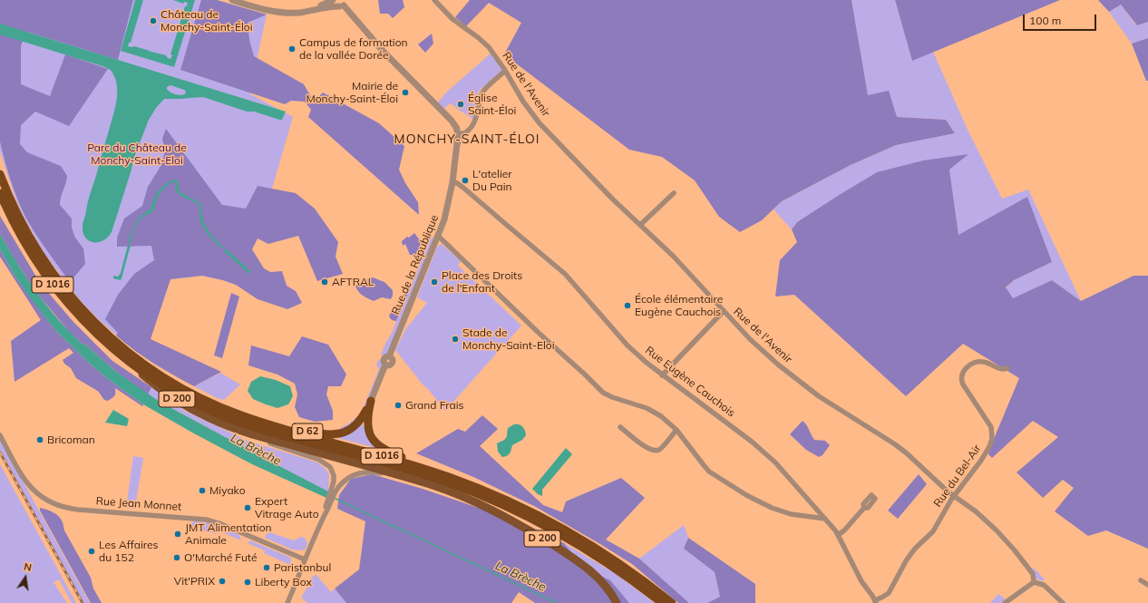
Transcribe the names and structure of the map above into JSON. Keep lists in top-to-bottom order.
{
  "streets": {
    "highway": ["D 1016", "D 62"],
    "main road": ["D 200"],
    "street": [
      "Rue de l'Avenir",
      "Rue de la République",
      "Rue Eugène Cauchois",
      "Rue du Bel-Air",
      "Rue Jean Monnet"
    ]
  },
  "crossings": [
    ["Rue de l'Avenir", "Rue du Bel-Air"],
    ["Rue de la République", "Rue Eugène Cauchois"],
    ["Rue de la République", "D 62"],
    ["D 1016", "D 200"],
    ["D 1016", "D 62"],
    ["Rue Eugène Cauchois", "Rue du Bel-Air"]
  ],
  "districts": ["MONCHY-SAINT-ÉLOI"],
  "water": ["La Brèche"],
  "parks": ["Parc du Château de Monchy-Saint-Eloi"],
  "places": [
    "Château de Monchy-Saint-Éloi",
    "Campus de formation de la vallée Dorée",
    "Mairie de Monchy-Saint-Éloi",
    "Église Saint-Éloi",
    "L'atelier Du Pain",
    "AFTRAL",
    "Place des Droits de l'Enfant",
    "École élémentaire Eugène Cauchois",
    "Stade de Monchy-Saint-Eloi",
    "Grand Frais",
    "Bricoman",
    "Miyako",
    "Expert Vitrage Auto",
    "JMT Alimentation Animale",
    "Les Affaires du 152",
    "O'Marché Futé",
    "Paristanbul",
    "Vit'PRIX",
    "Liberty Box"
  ],
  "scale_bar": "100 m",
  "north": "top"
}
